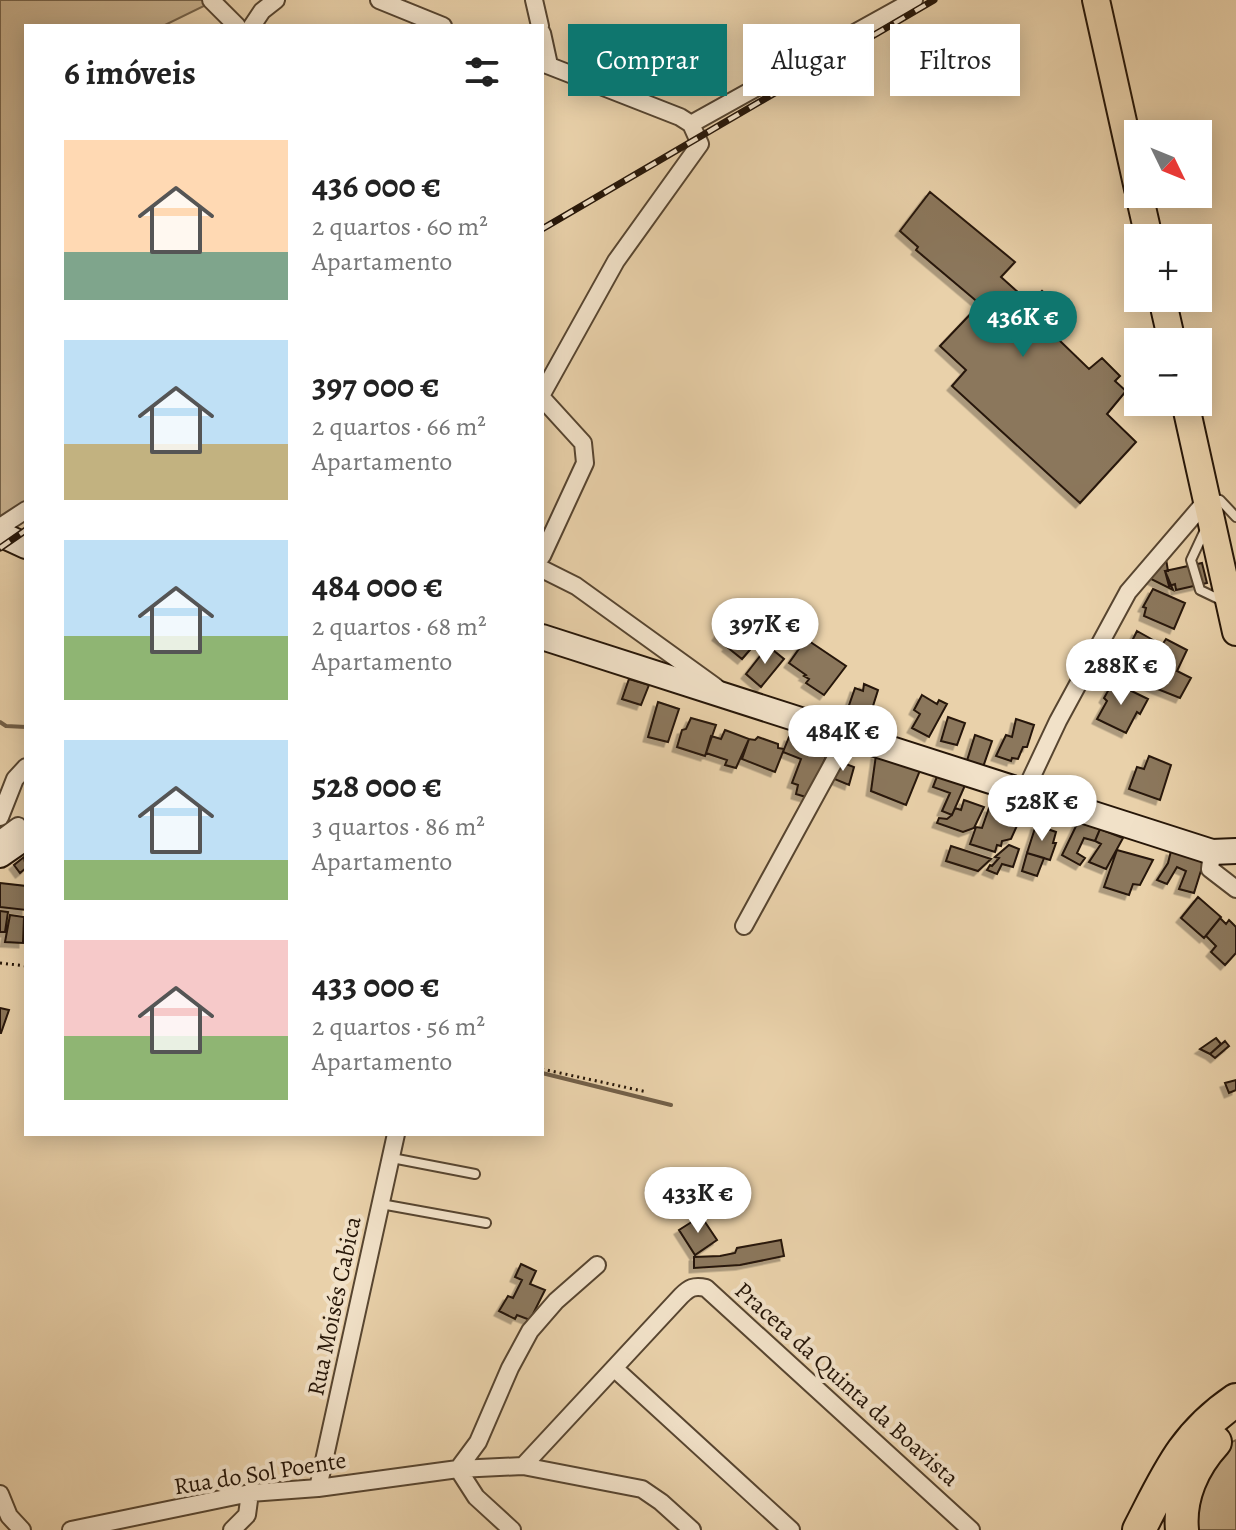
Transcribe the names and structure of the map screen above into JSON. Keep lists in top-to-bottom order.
{
  "streets": {
    "street": ["Rua Moisés Cabica", "Praceta da Quinta da Boavista", "Rua do Sol Poente"]
  },
  "crossings": [
    ["Rua Moisés Cabica", "Rua do Sol Poente"]
  ],
  "north": "bottom right",
  "page": {
    "chip": ["Comprar", "Alugar", "Filtros"],
    "heading": "6 imóveis",
    "map_buttons": ["+", "−"],
    "list": [
      {
        "name": "436 000 €",
        "note": "2 quartos · 60 m² · Apartamento"
      },
      {
        "name": "397 000 €",
        "note": "2 quartos · 66 m² · Apartamento"
      },
      {
        "name": "484 000 €",
        "note": "2 quartos · 68 m² · Apartamento"
      },
      {
        "name": "528 000 €",
        "note": "3 quartos · 86 m² · Apartamento"
      },
      {
        "name": "433 000 €",
        "note": "2 quartos · 56 m² · Apartamento"
      }
    ],
    "price": [
      "436K €",
      "397K €",
      "288K €",
      "484K €",
      "528K €",
      "433K €"
    ]
  }
}
